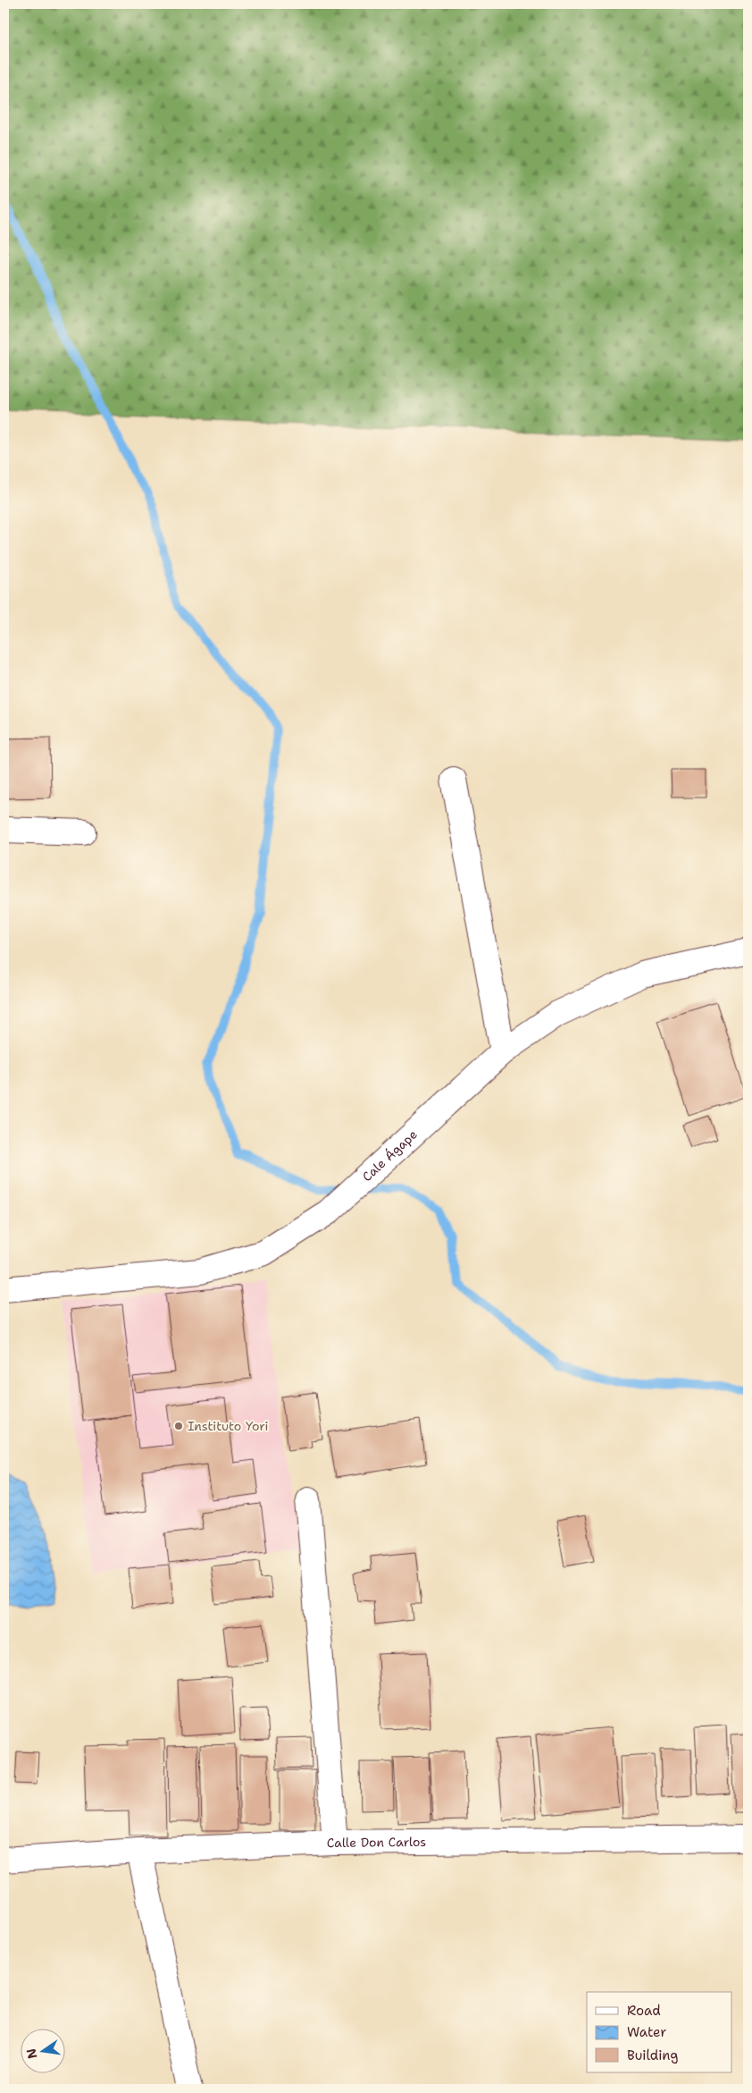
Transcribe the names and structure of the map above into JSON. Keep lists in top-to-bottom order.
{
  "streets": {
    "street": ["Cale Ágape", "Calle Don Carlos"]
  },
  "places": ["Instituto Yori"],
  "legend": ["Road", "Water", "Building"],
  "north": "left"
}
